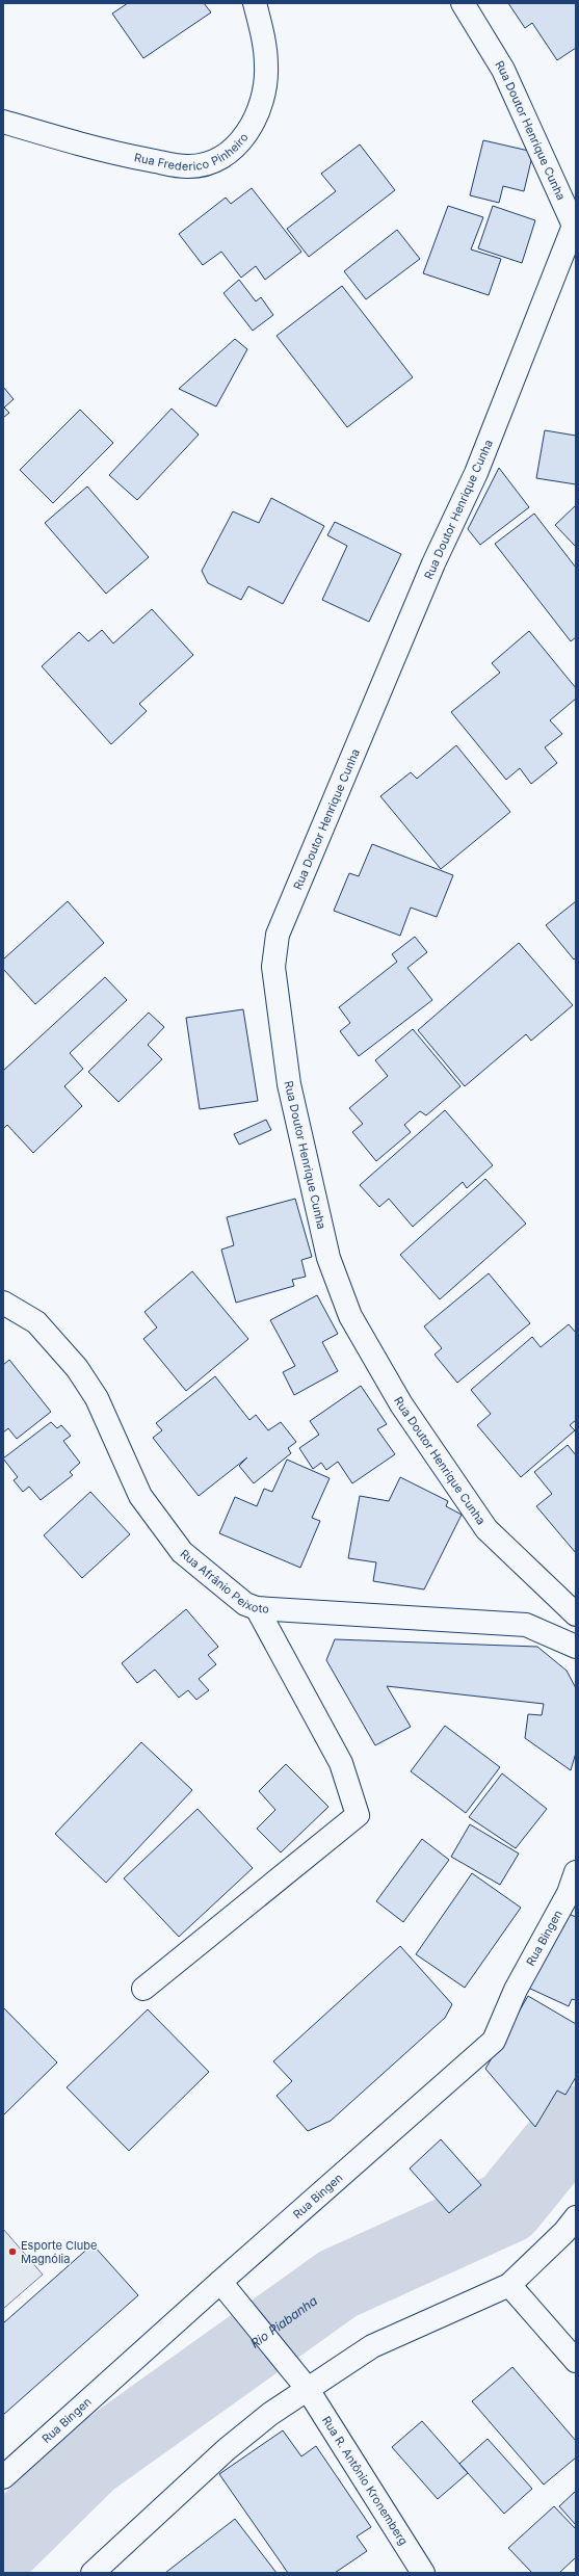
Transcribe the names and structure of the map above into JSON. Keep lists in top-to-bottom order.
{
  "streets": {
    "street": [
      "Rua Doutor Henrique Cunha",
      "Rua Frederico Pinheiro",
      "Rua Afrânio Peixoto",
      "Rua Bingen",
      "Rua R. Antônio Kronemberg"
    ]
  },
  "crossings": [
    ["Rua Bingen", "Rua R. Antônio Kronemberg"]
  ],
  "water": ["Rio Piabanha"],
  "places": ["Esporte Clube Magnólia"]
}
